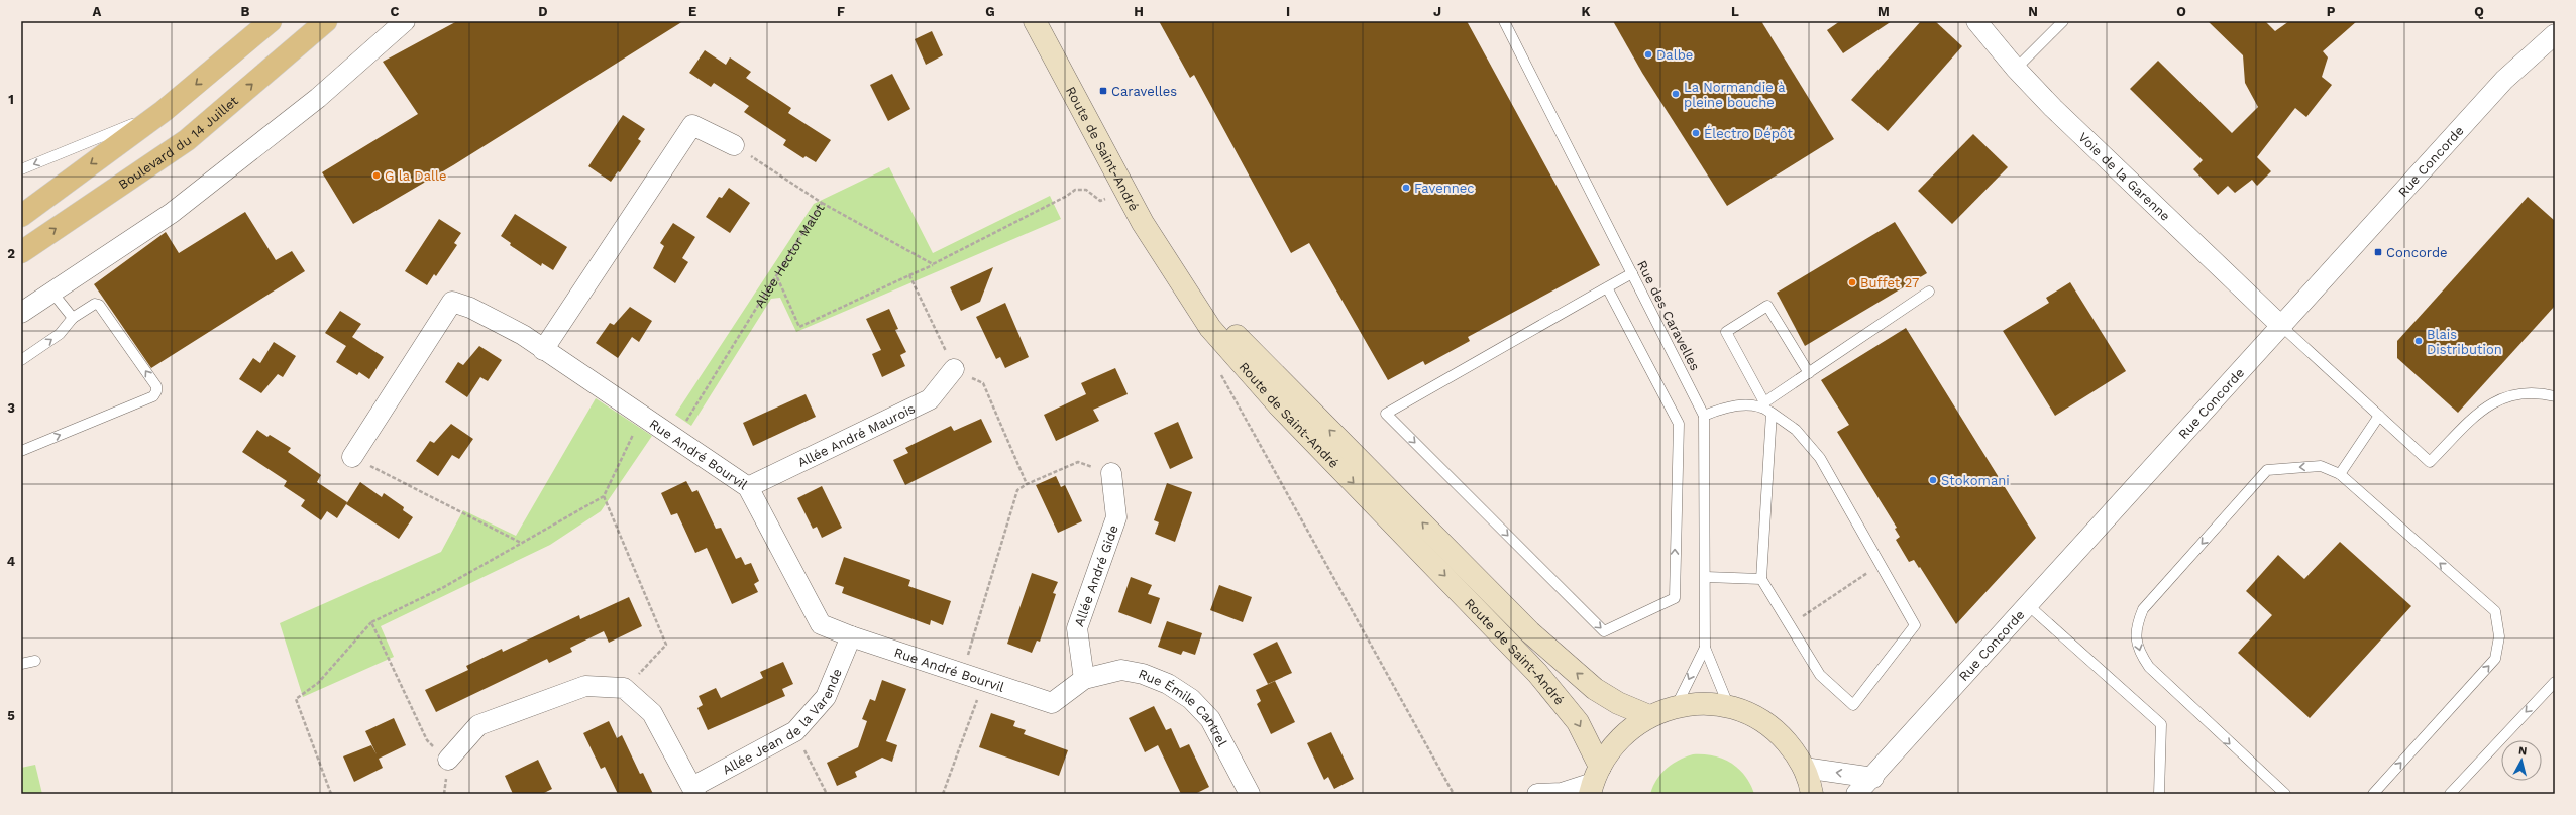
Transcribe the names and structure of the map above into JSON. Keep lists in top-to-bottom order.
{
  "streets": {
    "main road": ["Boulevard du 14 Juillet", "Route de Saint-André"],
    "street": [
      "Rue Concorde",
      "Voie de la Garenne",
      "Allée André Maurois",
      "Rue André Bourvil",
      "Allée André Gide",
      "Rue Émile Cantrel",
      "Allée Jean de la Varende"
    ],
    "lane": ["Rue des Caravelles"],
    "path": ["Allée Hector Malot"]
  },
  "crossings": [
    ["Rue Concorde", "Voie de la Garenne"],
    ["Allée Hector Malot", "Rue André Bourvil"],
    ["Allée André Maurois", "Rue André Bourvil"],
    ["Rue André Bourvil", "Allée André Gide"],
    ["Rue André Bourvil", "Rue Émile Cantrel"],
    ["Rue André Bourvil", "Allée Jean de la Varende"],
    ["Allée André Gide", "Rue Émile Cantrel"]
  ],
  "places": {
    "other": [
      "Dalbe",
      "La Normandie à pleine bouche",
      "Électro Dépôt",
      "G la Dalle",
      "Favennec",
      "Buffet 27",
      "Blais Distribution",
      "Stokomani"
    ],
    "transit": ["Caravelles", "Concorde"]
  },
  "north": "top",
  "grid": {
    "columns": [
      "A",
      "B",
      "C",
      "D",
      "E",
      "F",
      "G",
      "H",
      "I",
      "J",
      "K",
      "L",
      "M",
      "N",
      "O",
      "P",
      "Q"
    ],
    "rows": [
      "1",
      "2",
      "3",
      "4",
      "5"
    ]
  }
}
